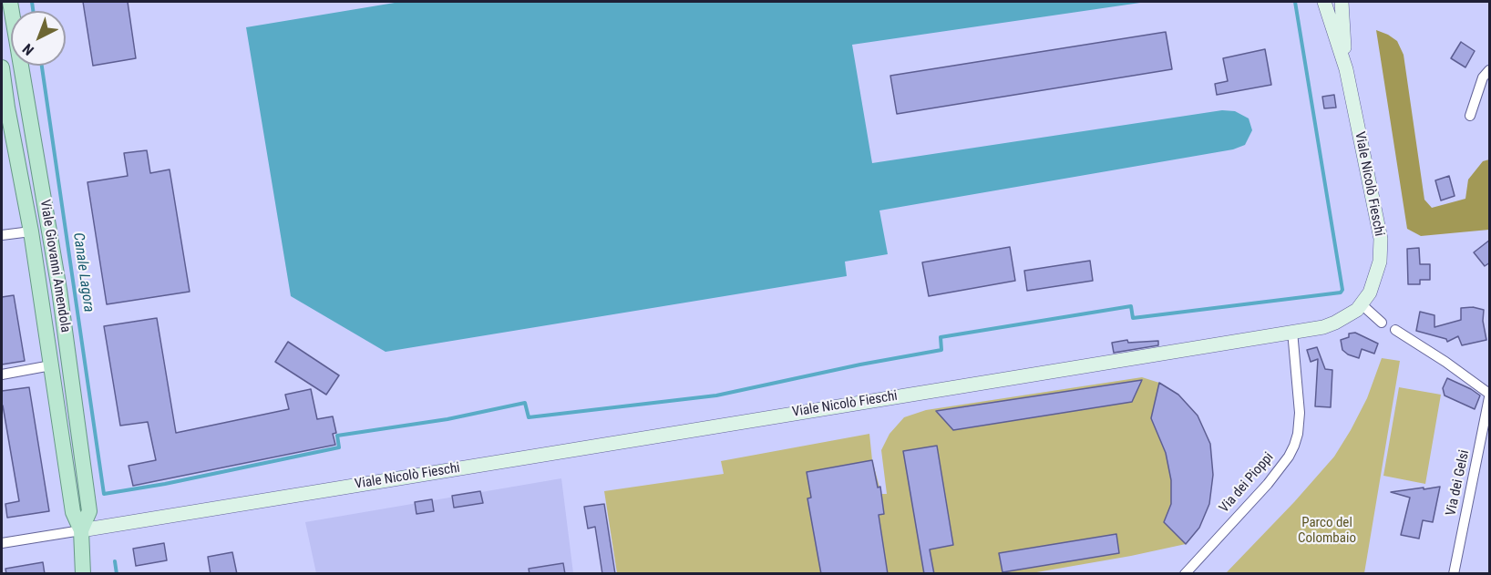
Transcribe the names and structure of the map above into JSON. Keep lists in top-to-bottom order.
{
  "streets": {
    "main road": ["Viale Nicolò Fieschi", "Viale Giovanni Amendola"],
    "street": ["Via dei Pioppi", "Via dei Gelsi"]
  },
  "crossings": [
    ["Viale Nicolò Fieschi", "Viale Giovanni Amendola"],
    ["Viale Nicolò Fieschi", "Via dei Pioppi"]
  ],
  "water": ["Canale Lagora"],
  "parks": ["Parco del Colombaio"],
  "north": "bottom left"
}
